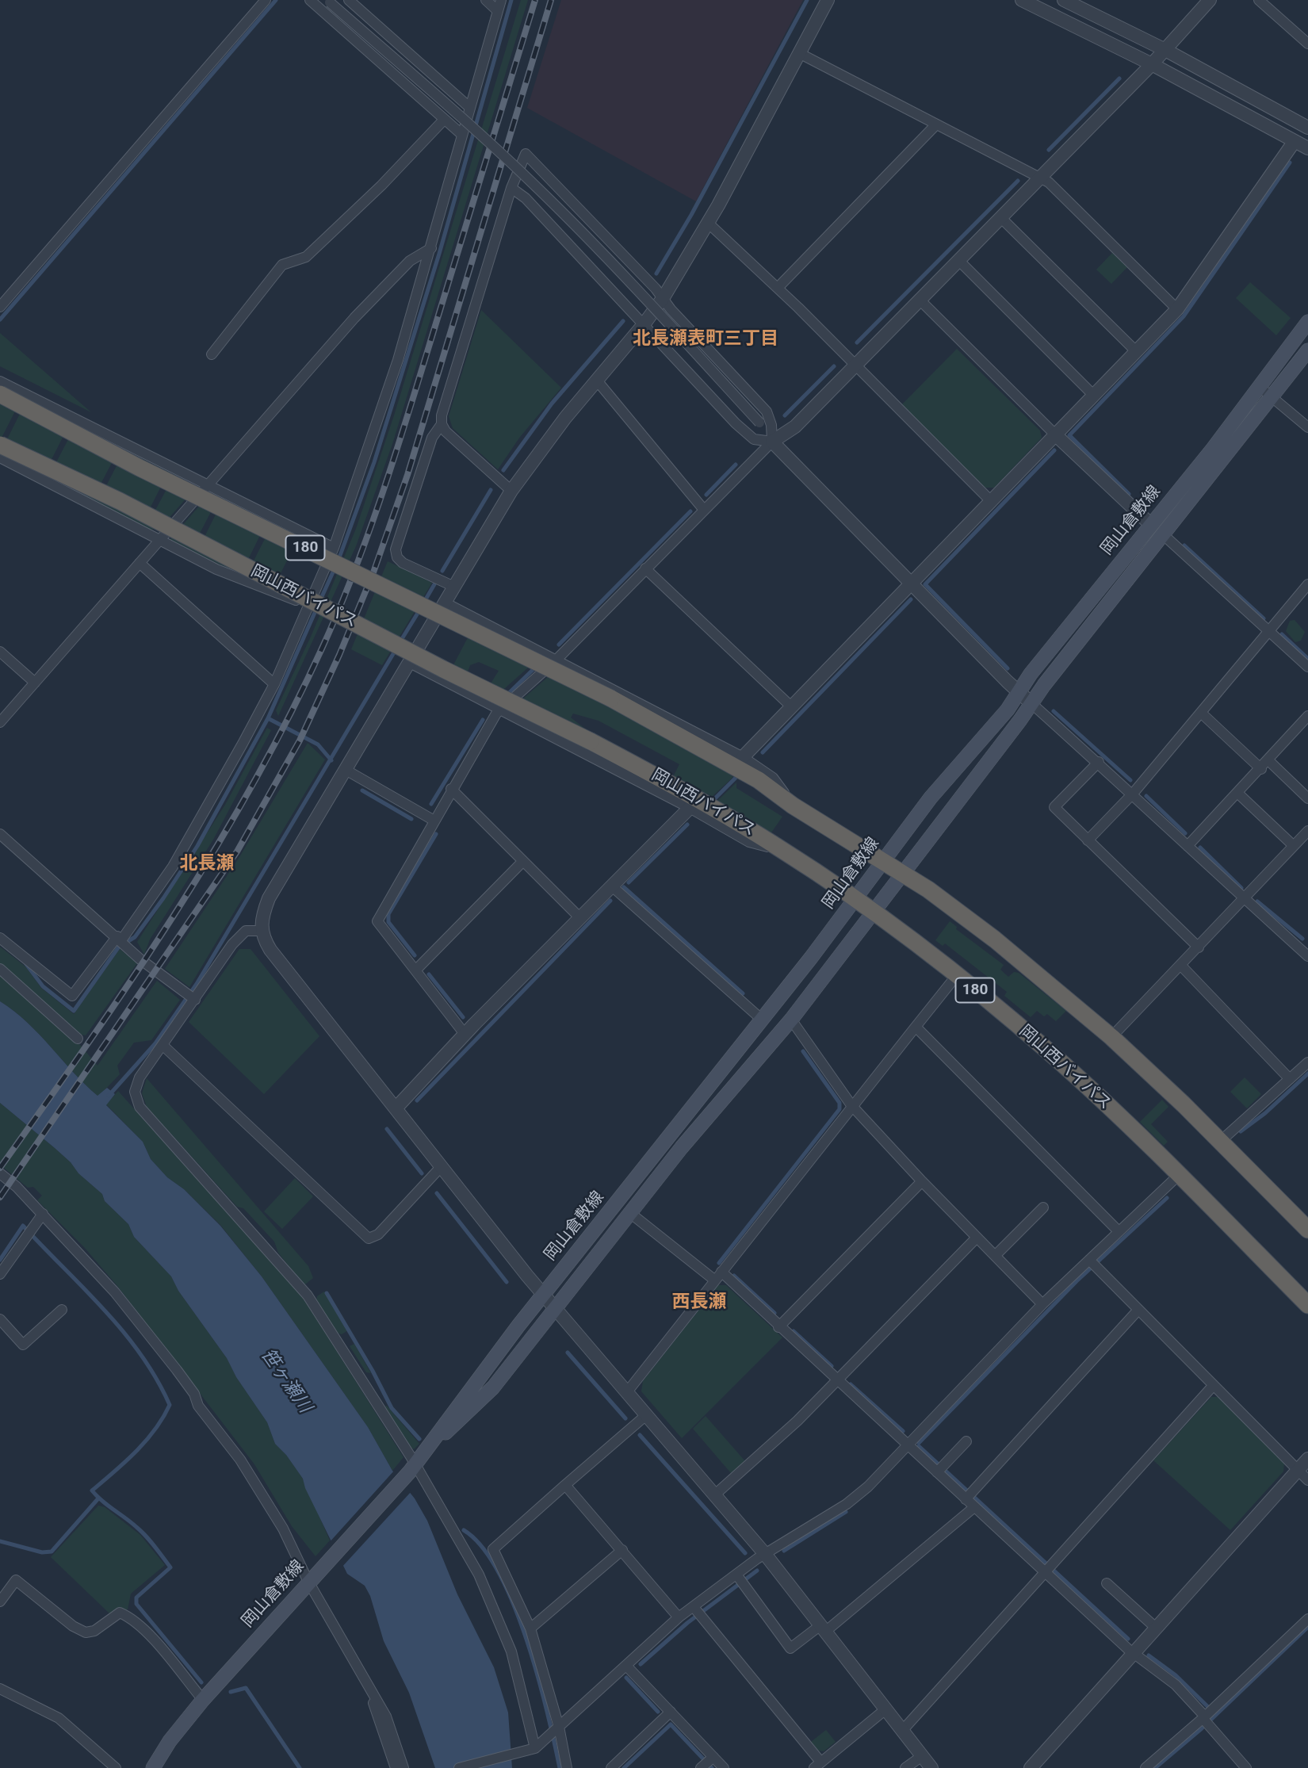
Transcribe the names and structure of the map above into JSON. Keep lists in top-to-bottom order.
{
  "streets": {
    "highway": ["180", "岡山西バイパス"],
    "main road": ["岡山倉敷線"]
  },
  "crossings": [
    ["岡山倉敷線", "180"],
    ["岡山倉敷線", "岡山西バイパス"]
  ],
  "districts": ["北長瀬表町三丁目", "北長瀬", "西長瀬"],
  "water": ["笹ヶ瀬川"]
}
